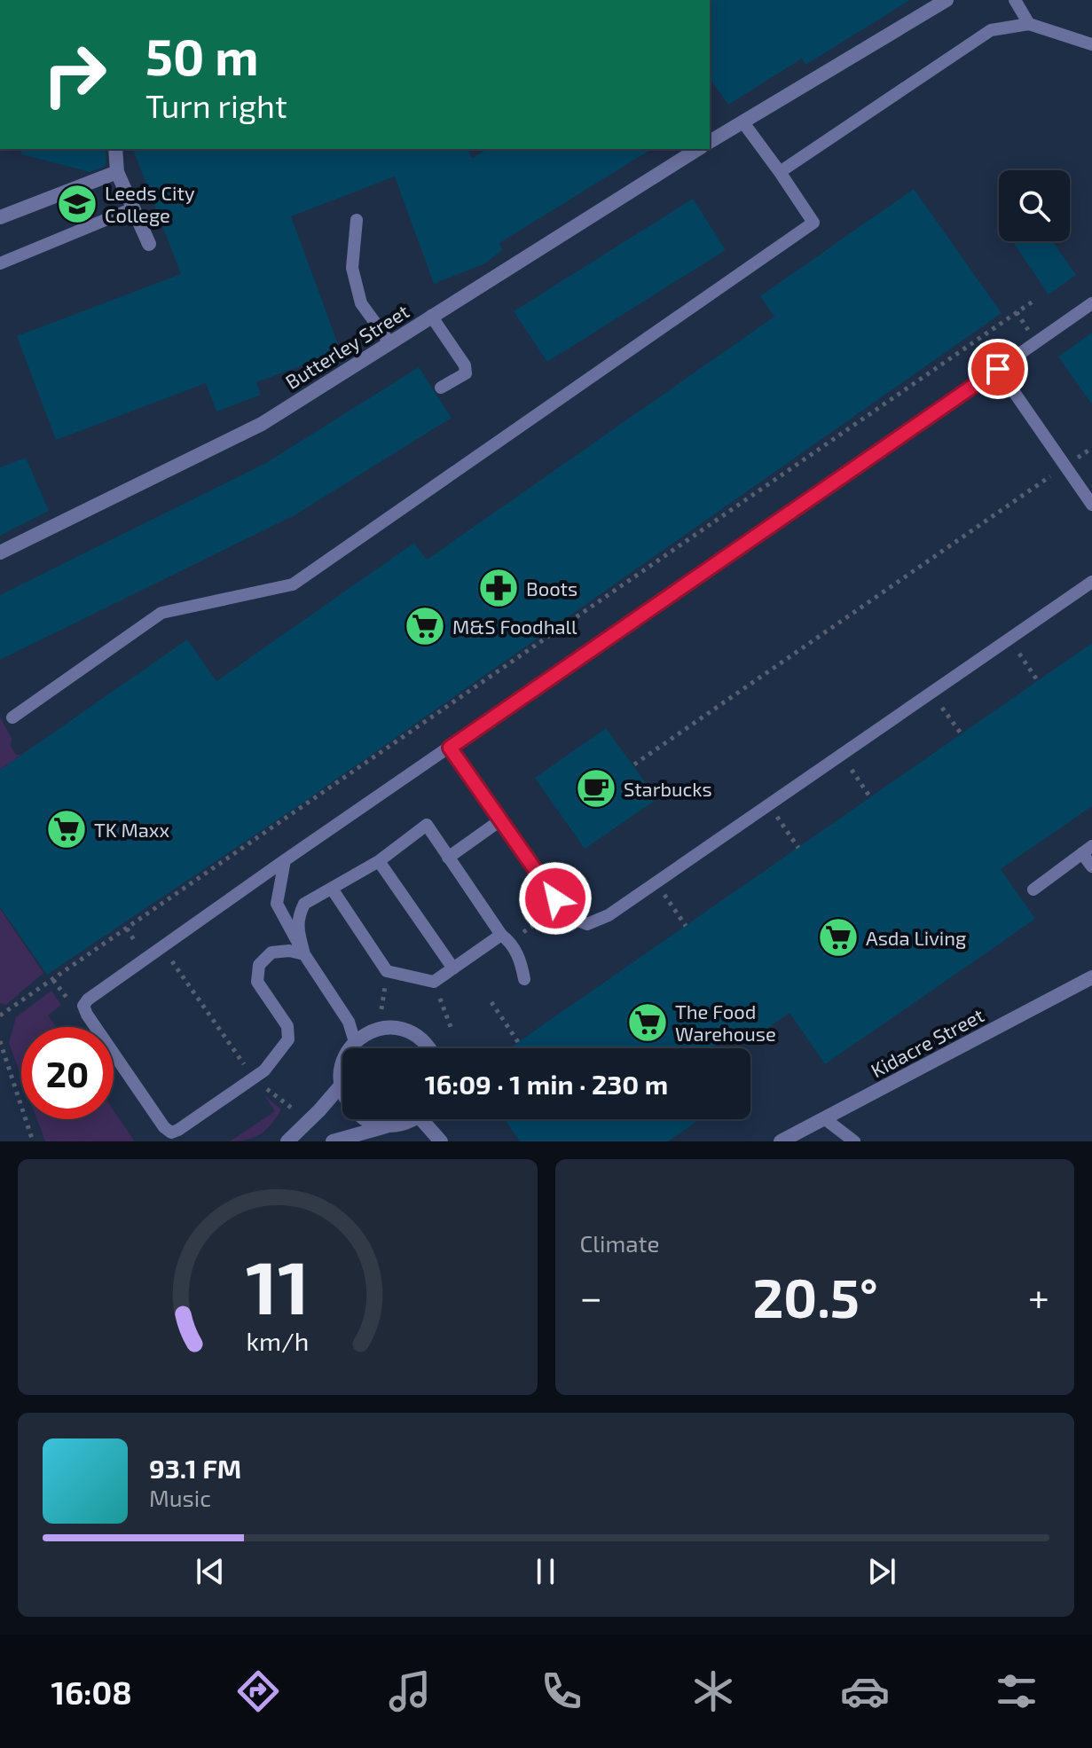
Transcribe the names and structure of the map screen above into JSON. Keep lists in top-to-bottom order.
{
  "streets": {
    "street": ["Butterley Street", "Kidacre Street"]
  },
  "places": {
    "school or university": ["Leeds City College"],
    "pharmacy": ["Boots"],
    "supermarket": [
      "M&S Foodhall",
      "TK Maxx",
      "Asda Living",
      "The Food Warehouse"
    ],
    "cafe": ["Starbucks"]
  },
  "page": {
    "turn": ["50 m", "Turn right"],
    "limit": "20",
    "trip": "16:09 · 1 min · 230 m",
    "tile": "Climate",
    "heat": ["−", "20.5°", "+"],
    "song": ["93.1 FM", "Music"],
    "tabs": "16:08",
    "gauge": ["11", "km/h"]
  }
}
